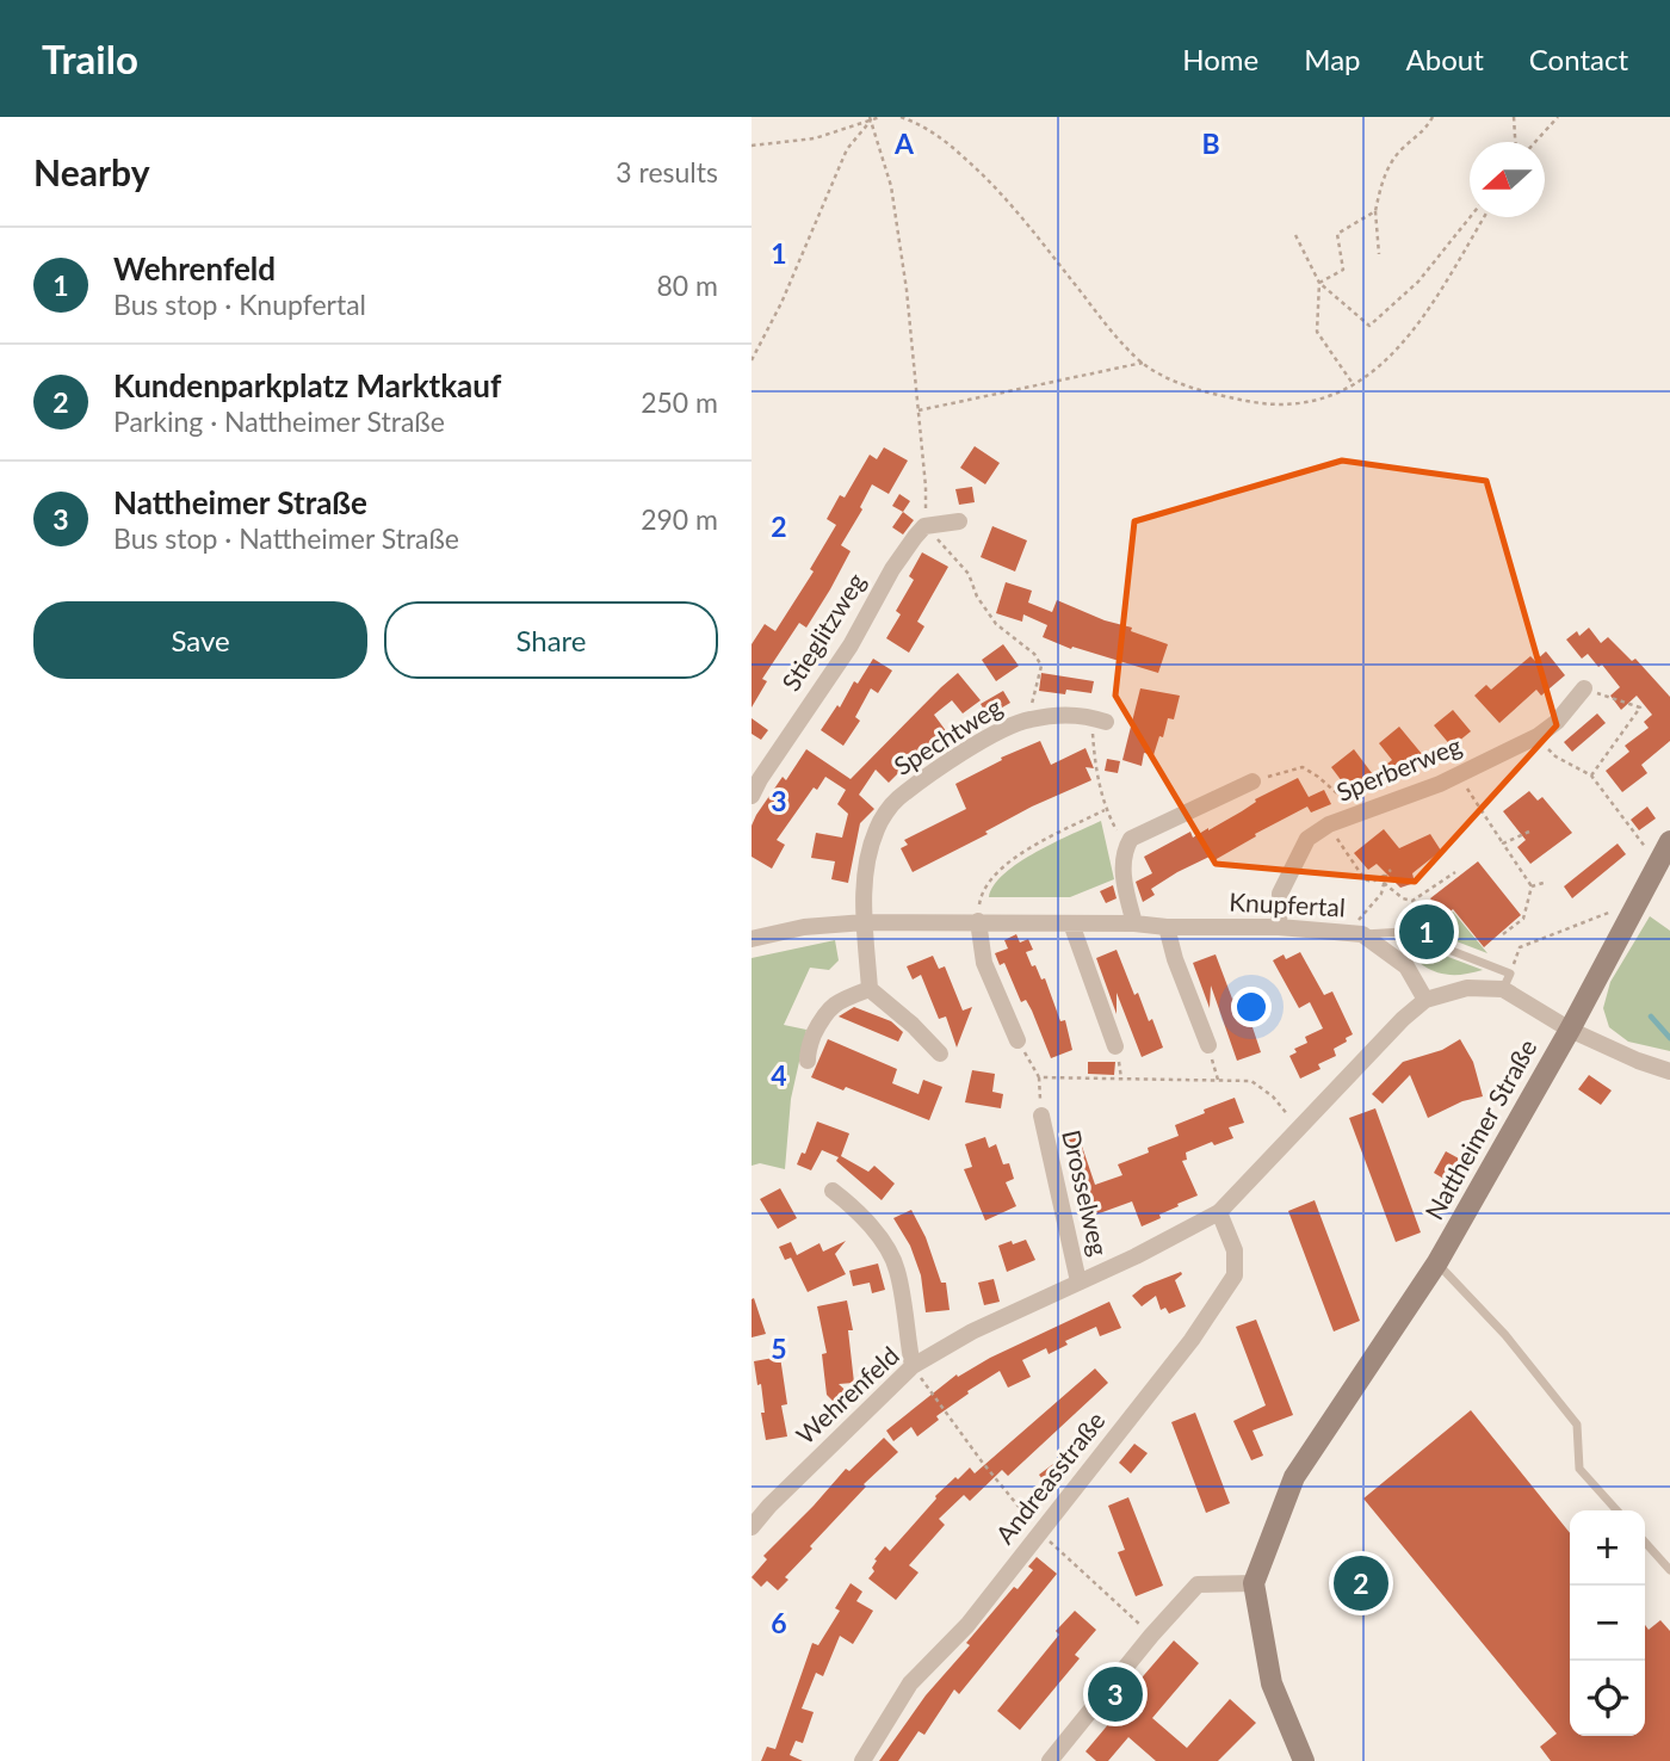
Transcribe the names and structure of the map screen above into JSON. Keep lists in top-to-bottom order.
{
  "streets": {
    "street": [
      "Stieglitzweg",
      "Spechtweg",
      "Sperberweg",
      "Knupfertal",
      "Nattheimer Straße",
      "Drosselweg",
      "Wehrenfeld",
      "Andreasstraße"
    ]
  },
  "crossings": [
    ["Spechtweg", "Knupfertal"],
    ["Sperberweg", "Knupfertal"],
    ["Knupfertal", "Wehrenfeld"],
    ["Drosselweg", "Wehrenfeld"],
    ["Wehrenfeld", "Andreasstraße"]
  ],
  "north": "left",
  "page": {
    "header": "Trailo",
    "nav": [
      "Home",
      "Map",
      "About",
      "Contact"
    ],
    "heading": ["Nearby", "3 results"],
    "list": [
      {
        "mark": "1",
        "name": "Wehrenfeld",
        "note": "Bus stop · Knupfertal",
        "value": "80 m"
      },
      {
        "mark": "2",
        "name": "Kundenparkplatz Marktkauf",
        "note": "Parking · Nattheimer Straße",
        "value": "250 m"
      },
      {
        "mark": "3",
        "name": "Nattheimer Straße",
        "note": "Bus stop · Nattheimer Straße",
        "value": "290 m"
      }
    ],
    "buttons": ["Save", "Share"],
    "pins": ["1", "2", "3"],
    "map_buttons": ["+", "−"]
  },
  "grid": {
    "columns": ["A", "B"],
    "rows": [
      "1",
      "2",
      "3",
      "4",
      "5",
      "6"
    ]
  }
}
